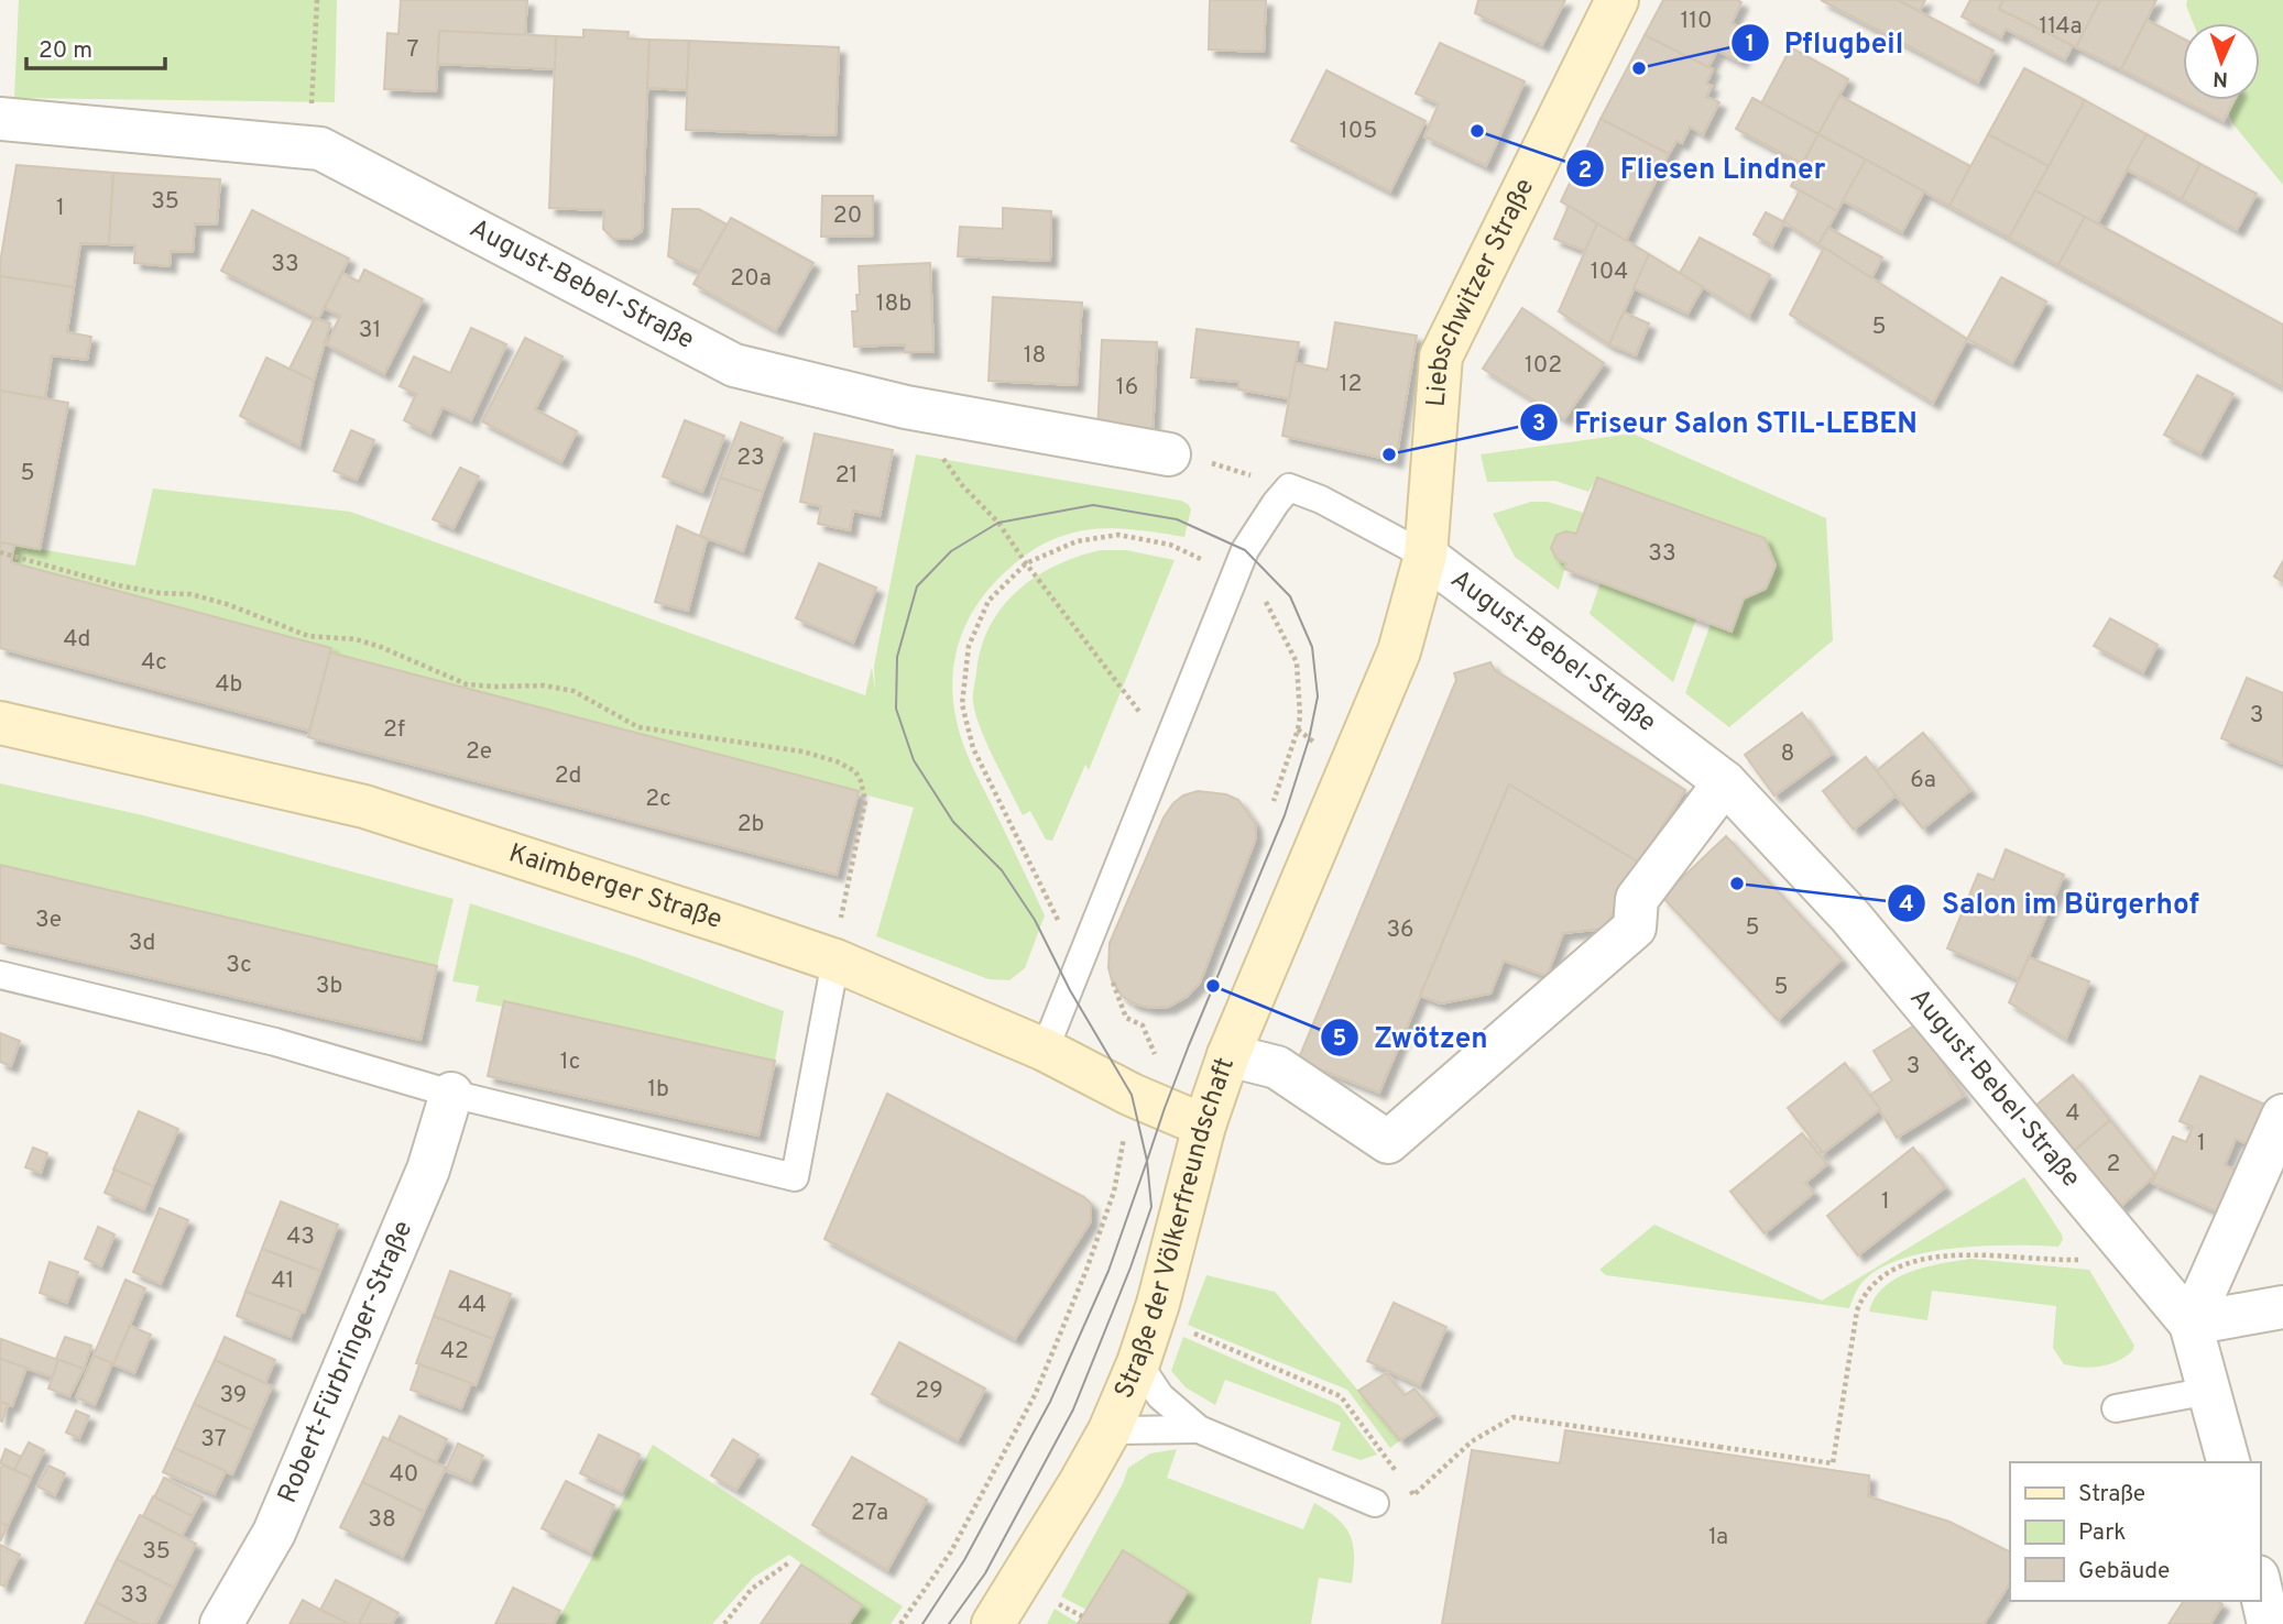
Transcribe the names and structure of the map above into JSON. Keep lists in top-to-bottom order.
{
  "streets": {
    "main road": ["Liebschwitzer Straße", "Kaimberger Straße", "Straße der Völkerfreundschaft"],
    "street": ["August-Bebel-Straße", "Robert-Fürbringer-Straße"]
  },
  "crossings": [
    ["August-Bebel-Straße", "Liebschwitzer Straße"],
    ["Liebschwitzer Straße", "Straße der Völkerfreundschaft"],
    ["Kaimberger Straße", "Straße der Völkerfreundschaft"]
  ],
  "places": [
    "Pflugbeil",
    "Fliesen Lindner",
    "Friseur Salon STIL-LEBEN",
    "Salon im Bürgerhof",
    "Zwötzen"
  ],
  "house_numbers": [
    "110",
    "114a",
    "7",
    "105",
    "35",
    "1",
    "20",
    "33",
    "104",
    "20a",
    "18b",
    "5",
    "31",
    "18",
    "102",
    "12",
    "16",
    "23",
    "5",
    "21",
    "33",
    "4d",
    "4c",
    "4b",
    "3",
    "2f",
    "2e",
    "8",
    "2d",
    "6a",
    "2c",
    "2b",
    "3e",
    "5",
    "36",
    "3d",
    "3c",
    "3b",
    "5",
    "1c",
    "3",
    "1b",
    "4",
    "1",
    "2",
    "1",
    "43",
    "41",
    "44",
    "42",
    "29",
    "39",
    "37",
    "40",
    "27a",
    "38",
    "1a",
    "35",
    "33"
  ],
  "legend": ["Straße", "Park", "Gebäude"],
  "scale_bar": "20 m",
  "north": "bottom"
}
